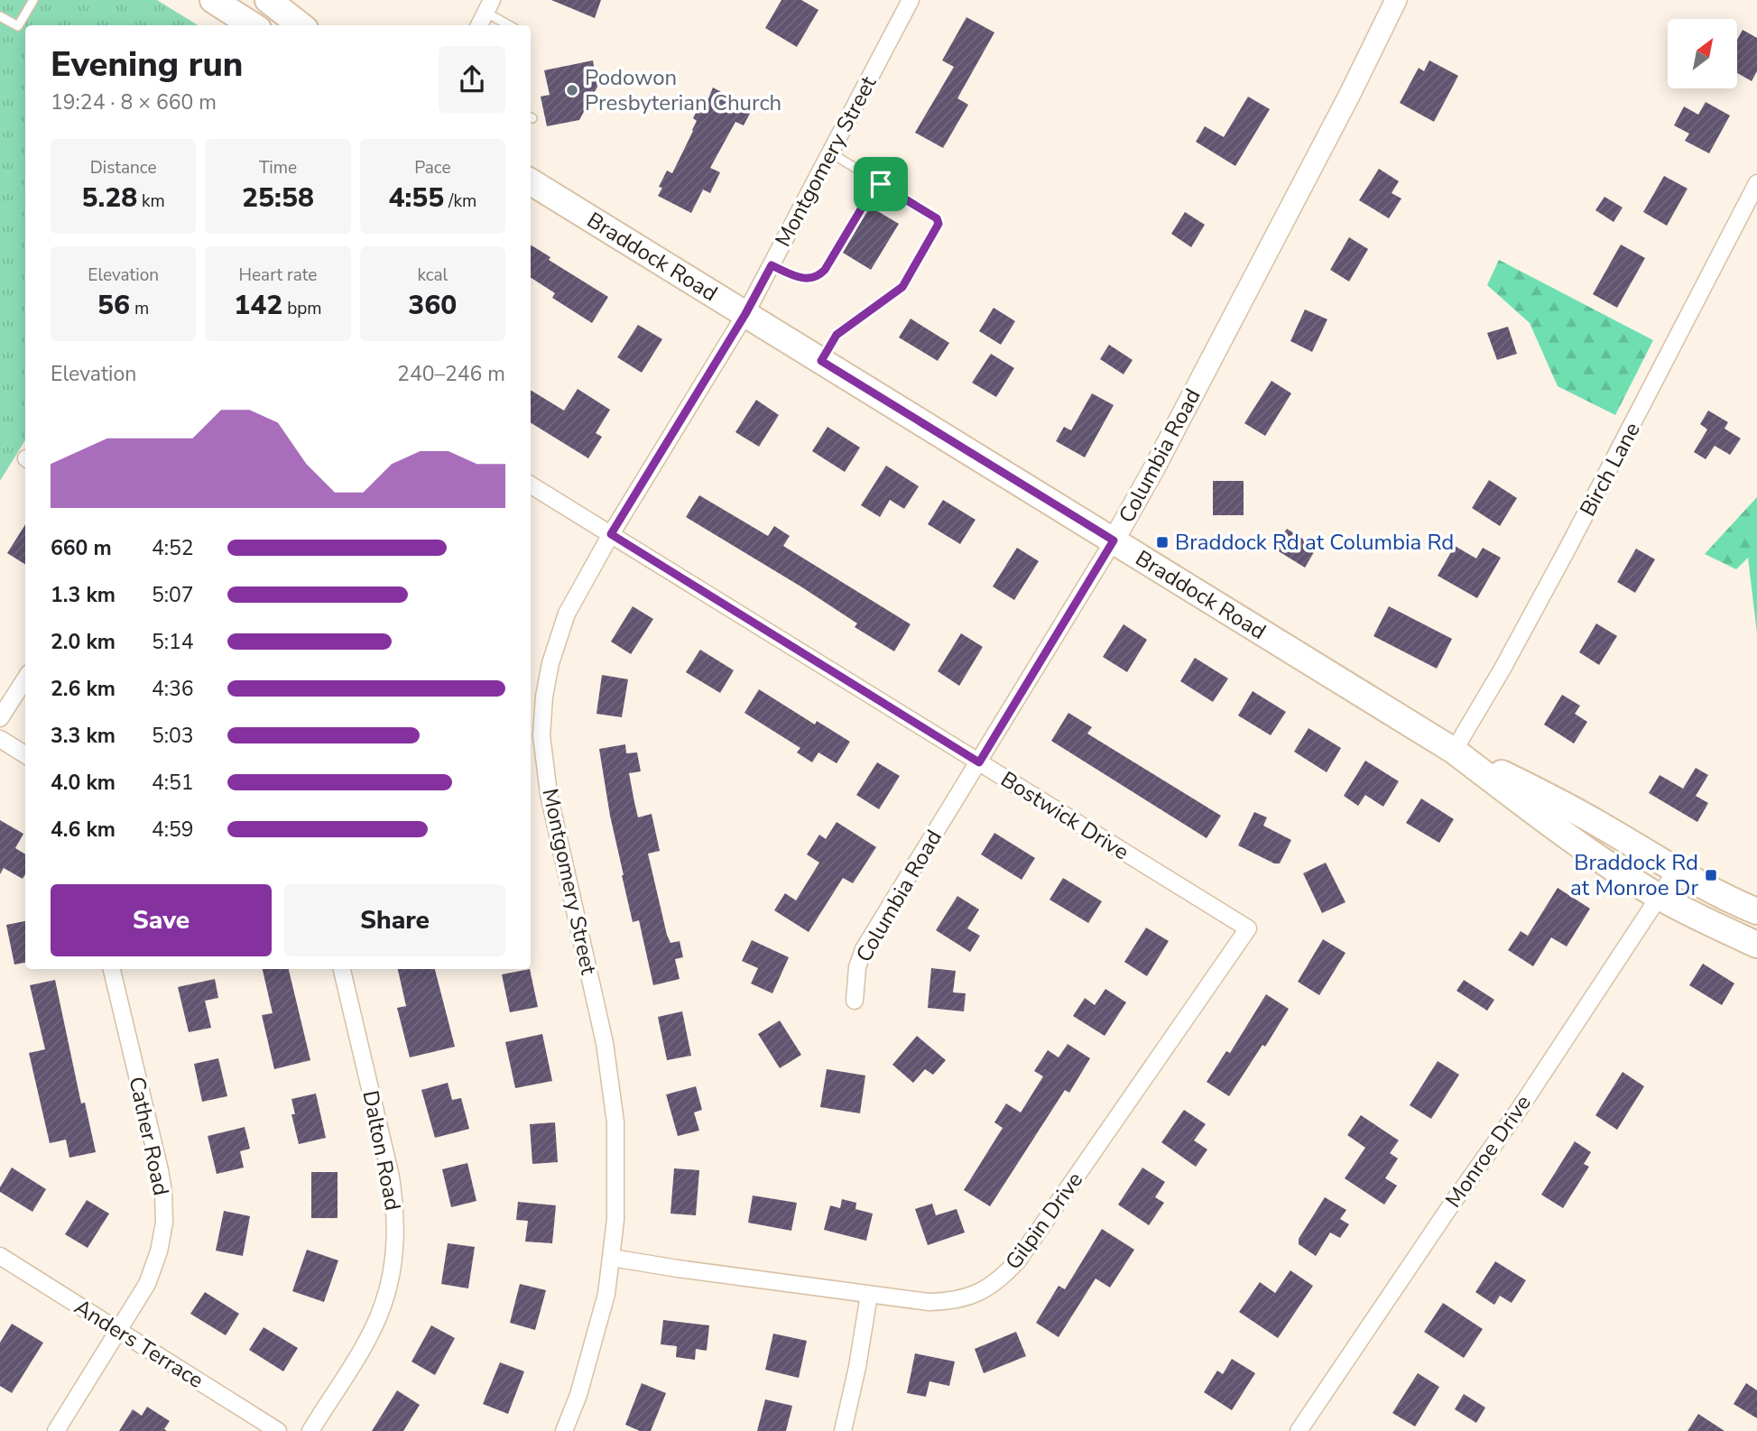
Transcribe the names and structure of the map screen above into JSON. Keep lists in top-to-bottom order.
{
  "streets": {
    "main road": ["Braddock Road"],
    "street": [
      "Montgomery Street",
      "Columbia Road",
      "Birch Lane",
      "Bostwick Drive",
      "Cather Road",
      "Dalton Road",
      "Monroe Drive",
      "Gilpin Drive",
      "Anders Terrace"
    ]
  },
  "crossings": [
    ["Montgomery Street", "Braddock Road"],
    ["Montgomery Street", "Bostwick Drive"],
    ["Montgomery Street", "Gilpin Drive"],
    ["Braddock Road", "Columbia Road"],
    ["Braddock Road", "Birch Lane"],
    ["Braddock Road", "Monroe Drive"],
    ["Columbia Road", "Bostwick Drive"],
    ["Bostwick Drive", "Gilpin Drive"],
    ["Cather Road", "Anders Terrace"]
  ],
  "places": {
    "other": ["Podowon Presbyterian Church"],
    "transit": ["Braddock Rd at Columbia Rd", "Braddock Rd at Monroe Dr"]
  },
  "north": "top right",
  "page": {
    "heading": ["Evening run", "19:24 · 8 × 660 m"],
    "stats": [
      ["Distance", "5.28 km"],
      ["Time", "25:58"],
      ["Pace", "4:55 /km"],
      ["Elevation", "56 m"],
      ["Heart rate", "142 bpm"],
      ["kcal", "360"]
    ],
    "chart": ["Elevation", "240–246 m"],
    "list": [
      {
        "name": "660 m",
        "note": "4:52"
      },
      {
        "name": "1.3 km",
        "note": "5:07"
      },
      {
        "name": "2.0 km",
        "note": "5:14"
      },
      {
        "name": "2.6 km",
        "note": "4:36"
      },
      {
        "name": "3.3 km",
        "note": "5:03"
      },
      {
        "name": "4.0 km",
        "note": "4:51"
      },
      {
        "name": "4.6 km",
        "note": "4:59"
      }
    ],
    "buttons": ["Save", "Share"]
  }
}
